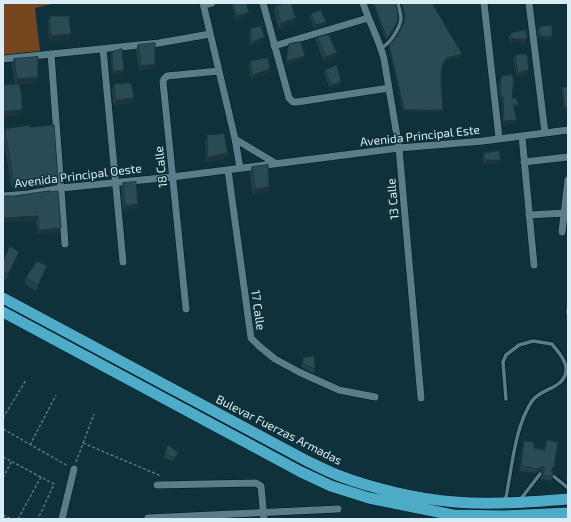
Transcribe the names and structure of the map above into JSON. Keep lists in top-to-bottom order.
{
  "streets": {
    "highway": ["Bulevar Fuerzas Armadas"],
    "street": [
      "Avenida Principal Este",
      "18 Calle",
      "Avenida Principal Oeste",
      "13 Calle",
      "17 Calle"
    ]
  },
  "crossings": [
    ["Avenida Principal Este", "Avenida Principal Oeste"],
    ["Avenida Principal Este", "13 Calle"],
    ["18 Calle", "Avenida Principal Oeste"],
    ["Avenida Principal Oeste", "17 Calle"]
  ]
}
